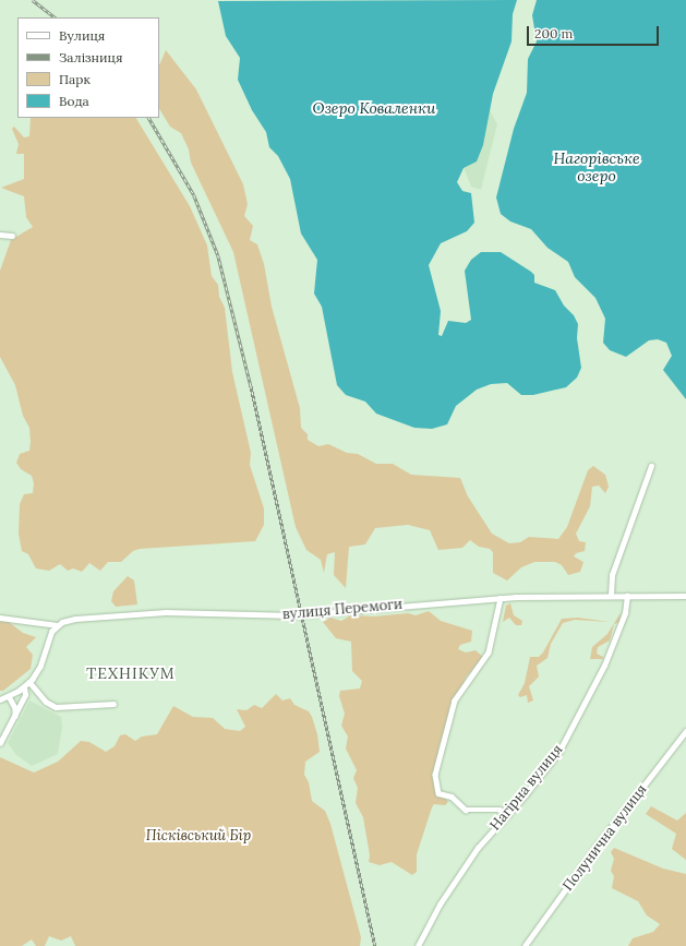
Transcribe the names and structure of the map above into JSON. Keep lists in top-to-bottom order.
{
  "streets": {
    "street": ["вулиця Перемоги", "Нагірна вулиця", "Полунична вулиця"]
  },
  "crossings": [
    ["вулиця Перемоги", "Нагірна вулиця"]
  ],
  "districts": ["ТЕХНІКУМ"],
  "water": ["Озеро Коваленки", "Нагорівське озеро"],
  "parks": ["Пісківський Бір"],
  "legend": [
    "Вулиця",
    "Залізниця",
    "Парк",
    "Вода"
  ],
  "scale_bar": "200 m"
}
